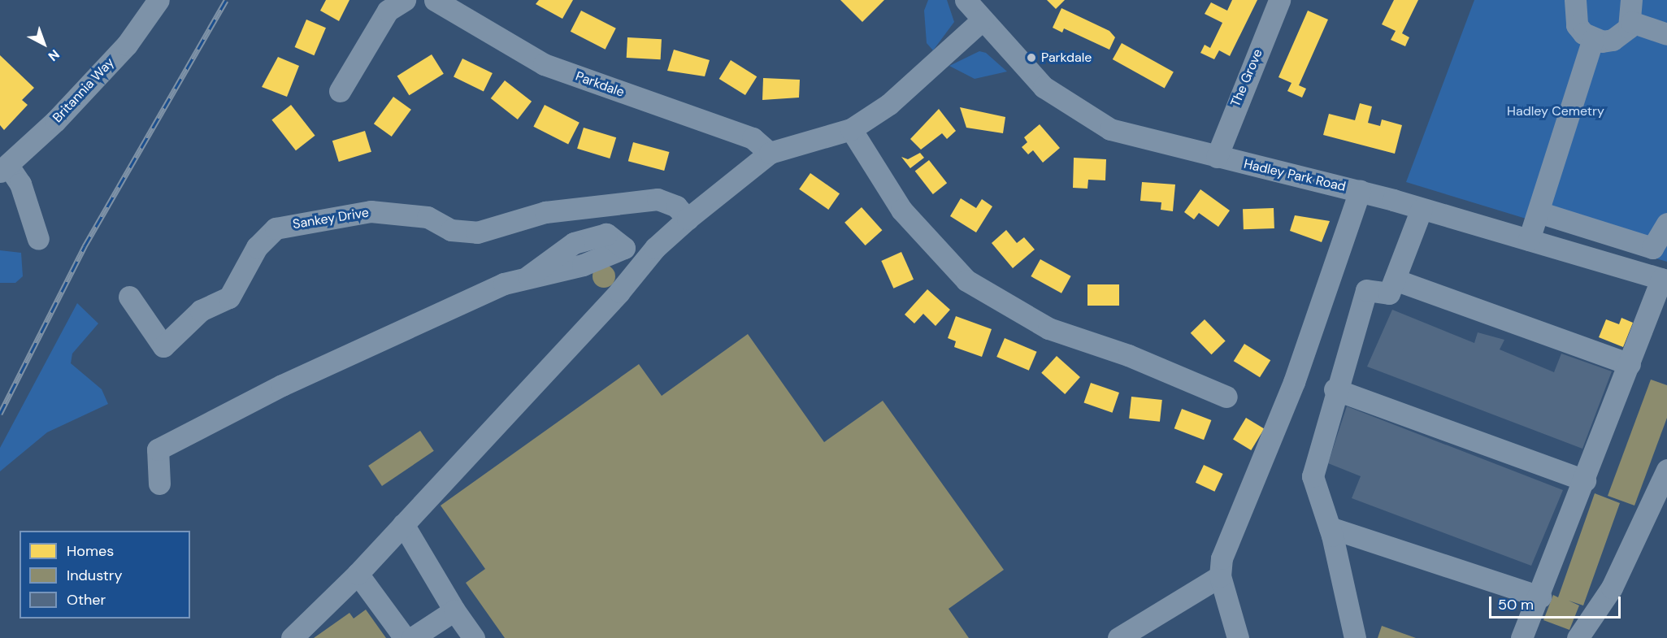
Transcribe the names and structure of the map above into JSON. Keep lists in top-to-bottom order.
{
  "streets": {
    "street": [
      "The Grove",
      "Parkdale",
      "Britannia Way",
      "Hadley Park Road",
      "Sankey Drive"
    ]
  },
  "crossings": [
    ["The Grove", "Hadley Park Road"]
  ],
  "parks": ["Hadley Cemetry"],
  "places": ["Parkdale"],
  "legend": ["Homes", "Industry", "Other"],
  "scale_bar": "50 m",
  "north": "bottom right"
}
